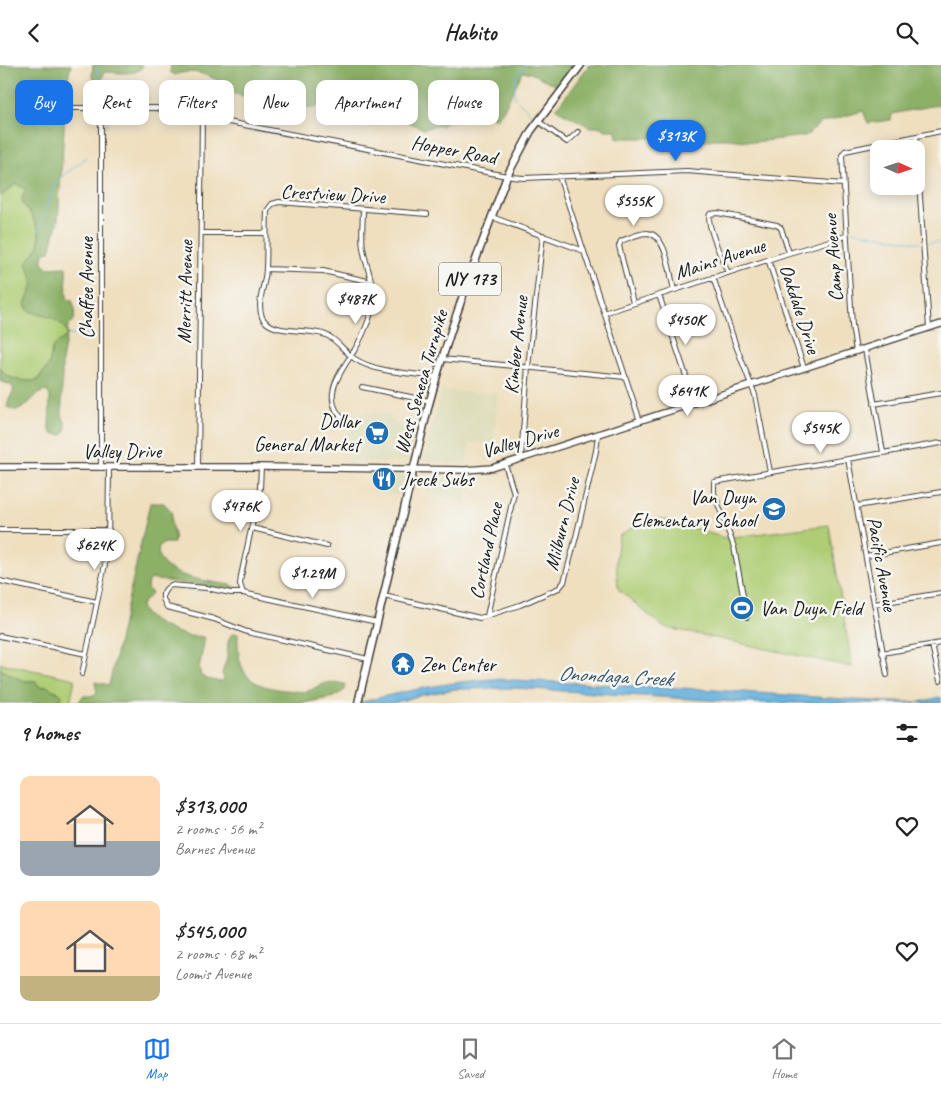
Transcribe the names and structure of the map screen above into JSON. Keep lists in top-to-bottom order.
{
  "streets": {
    "main road": ["NY 173", "West Seneca Turnpike", "Valley Drive"],
    "street": [
      "Hopper Road",
      "Crestview Drive",
      "Camp Avenue",
      "Mains Avenue",
      "Chaffee Avenue",
      "Merritt Avenue",
      "Oakdale Drive",
      "Kimber Avenue",
      "Milburn Drive",
      "Cortland Place",
      "Pacific Avenue"
    ]
  },
  "crossings": [
    ["Hopper Road", "Camp Avenue"],
    ["Hopper Road", "West Seneca Turnpike"],
    ["Camp Avenue", "Mains Avenue"],
    ["Camp Avenue", "Valley Drive"],
    ["Mains Avenue", "Oakdale Drive"],
    ["Chaffee Avenue", "Valley Drive"],
    ["Merritt Avenue", "Valley Drive"],
    ["Oakdale Drive", "Valley Drive"],
    ["Kimber Avenue", "Valley Drive"],
    ["West Seneca Turnpike", "Valley Drive"],
    ["West Seneca Turnpike", "Milburn Drive"],
    ["Valley Drive", "Milburn Drive"],
    ["Valley Drive", "Cortland Place"],
    ["Milburn Drive", "Cortland Place"]
  ],
  "water": ["Onondaga Creek"],
  "places": {
    "supermarket": ["Dollar General Market"],
    "restaurant": ["Jreck Subs"],
    "school or university": ["Van Duyn Elementary School"],
    "sports": ["Van Duyn Field"],
    "temple": ["Zen Center"]
  },
  "north": "right",
  "page": {
    "header": "Habito",
    "chip": [
      "Buy",
      "Rent",
      "Filters",
      "New",
      "Apartment",
      "House"
    ],
    "price": [
      "$313K",
      "$555K",
      "$487K",
      "$450K",
      "$641K",
      "$545K",
      "$476K",
      "$624K",
      "$1.29M"
    ],
    "heading": "9 homes",
    "list": [
      {
        "name": "$313,000",
        "note": "2 rooms · 56 m² · Barnes Avenue"
      },
      {
        "name": "$545,000",
        "note": "2 rooms · 68 m² · Loomis Avenue"
      }
    ],
    "tabs": ["Map", "Saved", "Home"]
  }
}
